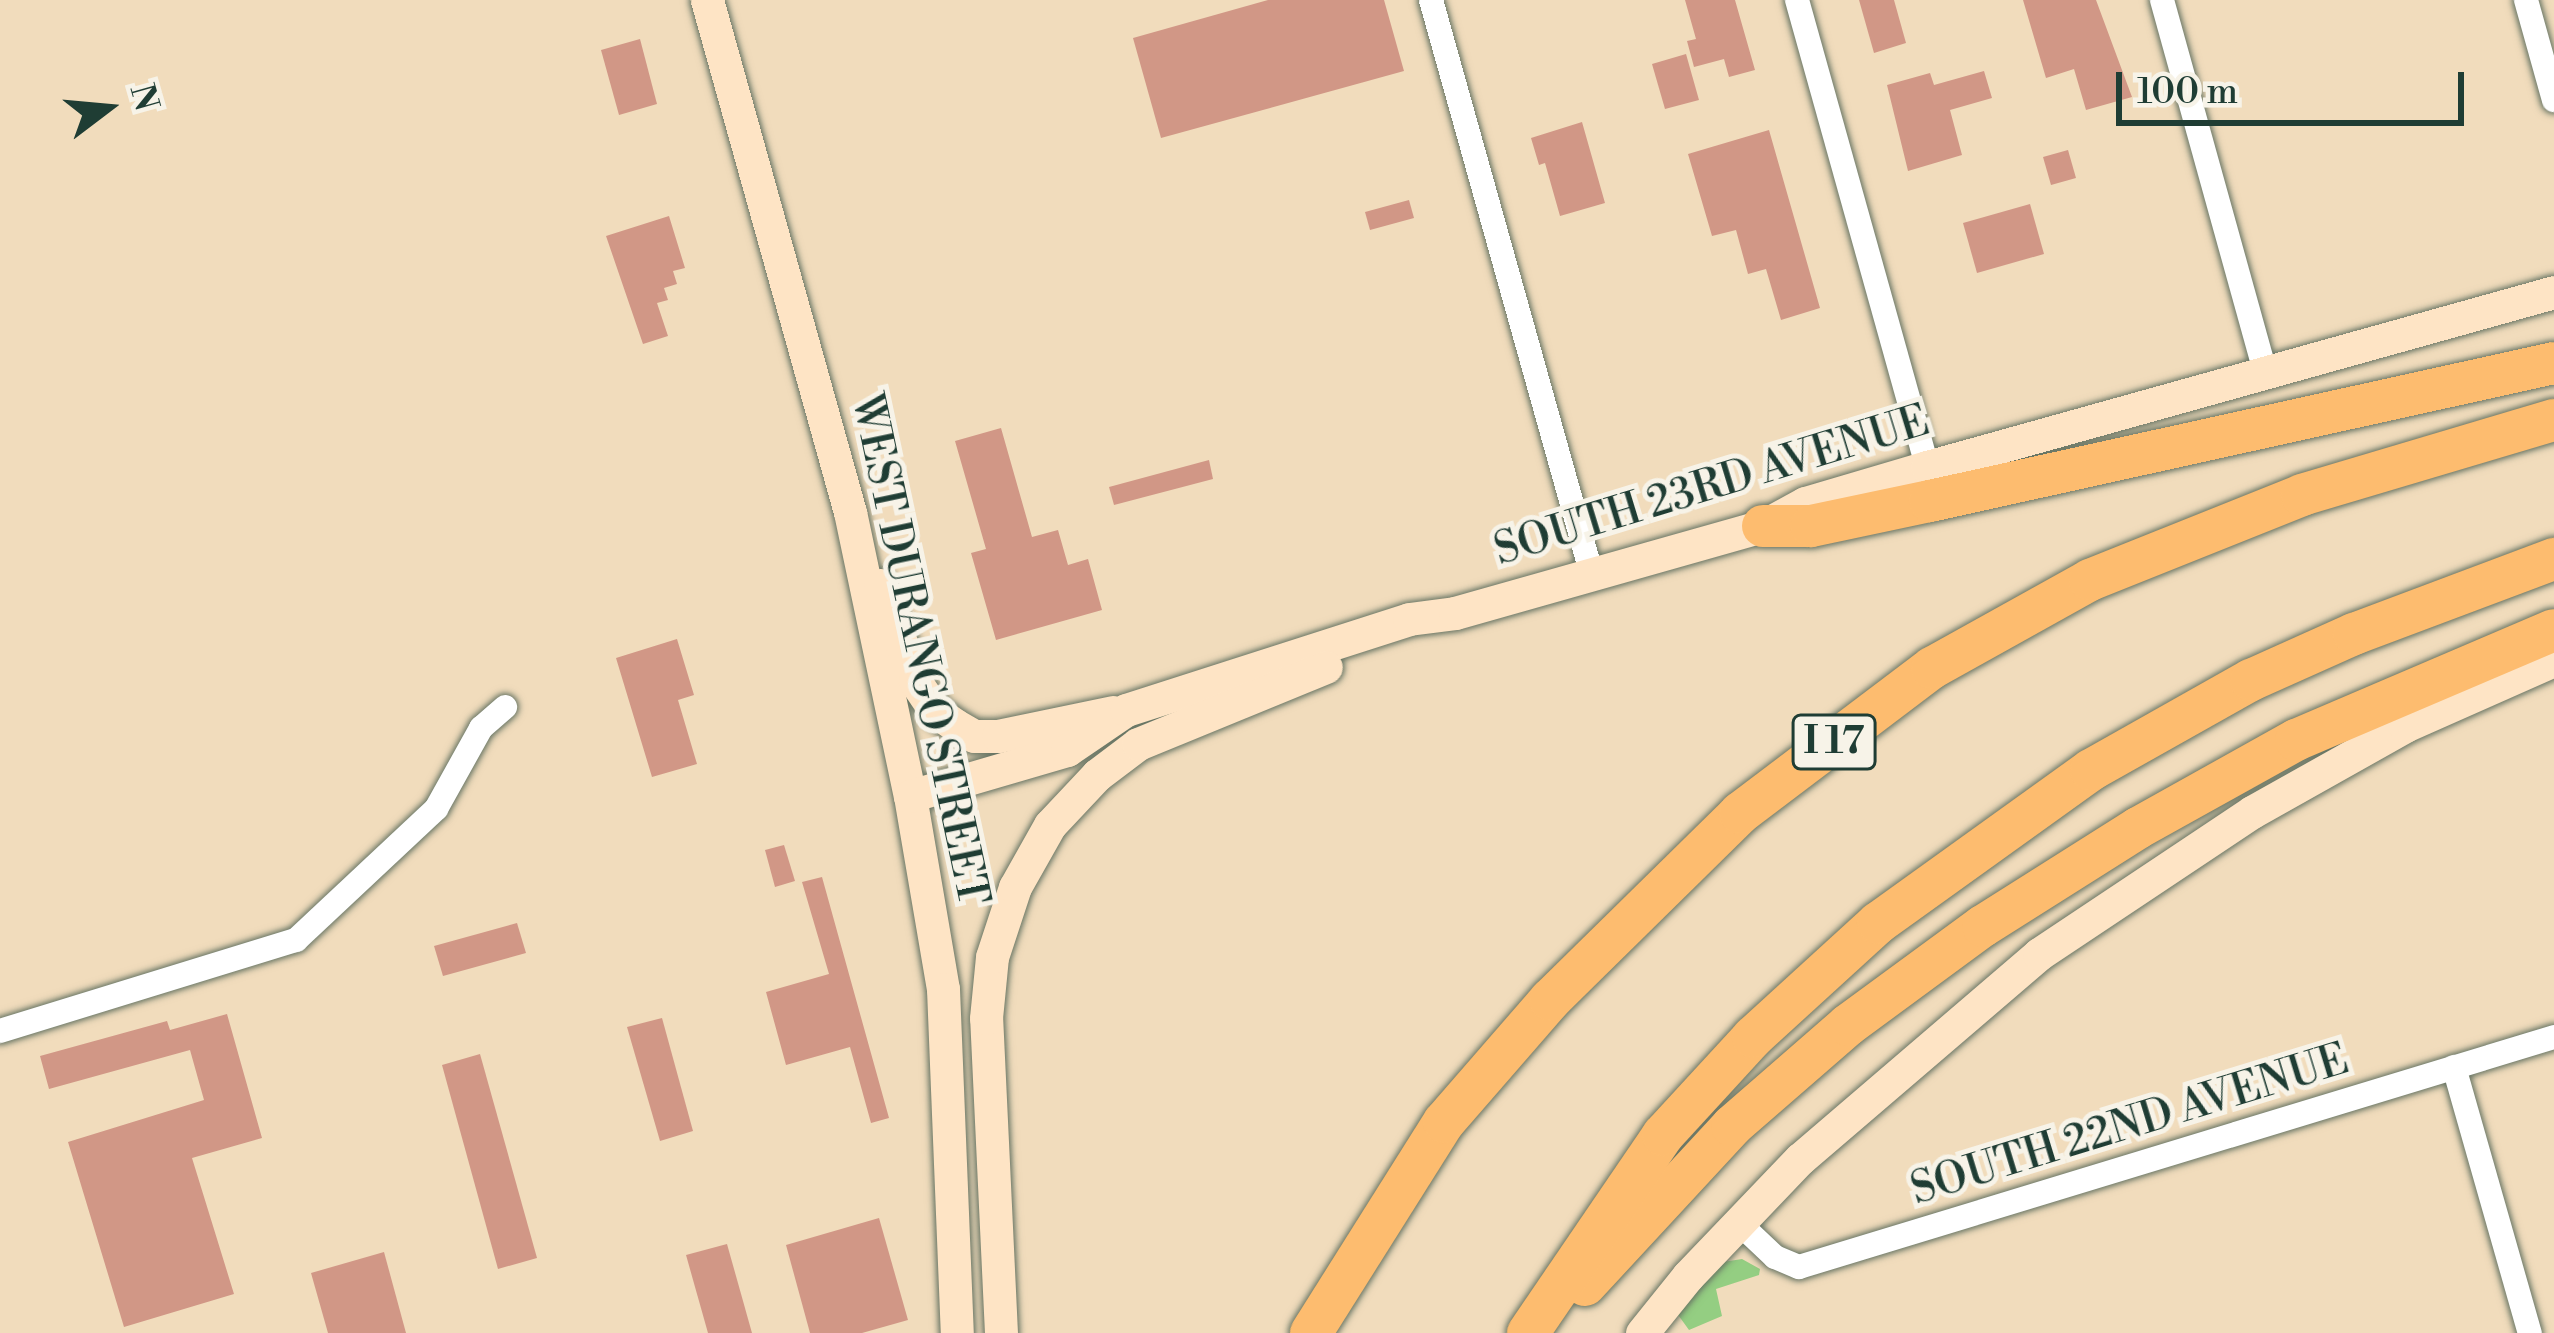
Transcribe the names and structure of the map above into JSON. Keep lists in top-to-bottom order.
{
  "streets": {
    "highway": ["I 17"],
    "main road": ["SOUTH 23RD AVENUE", "WEST DURANGO STREET"],
    "street": ["SOUTH 22ND AVENUE"]
  },
  "crossings": [
    ["SOUTH 23RD AVENUE", "WEST DURANGO STREET"]
  ],
  "scale_bar": "100 m",
  "north": "right"
}
